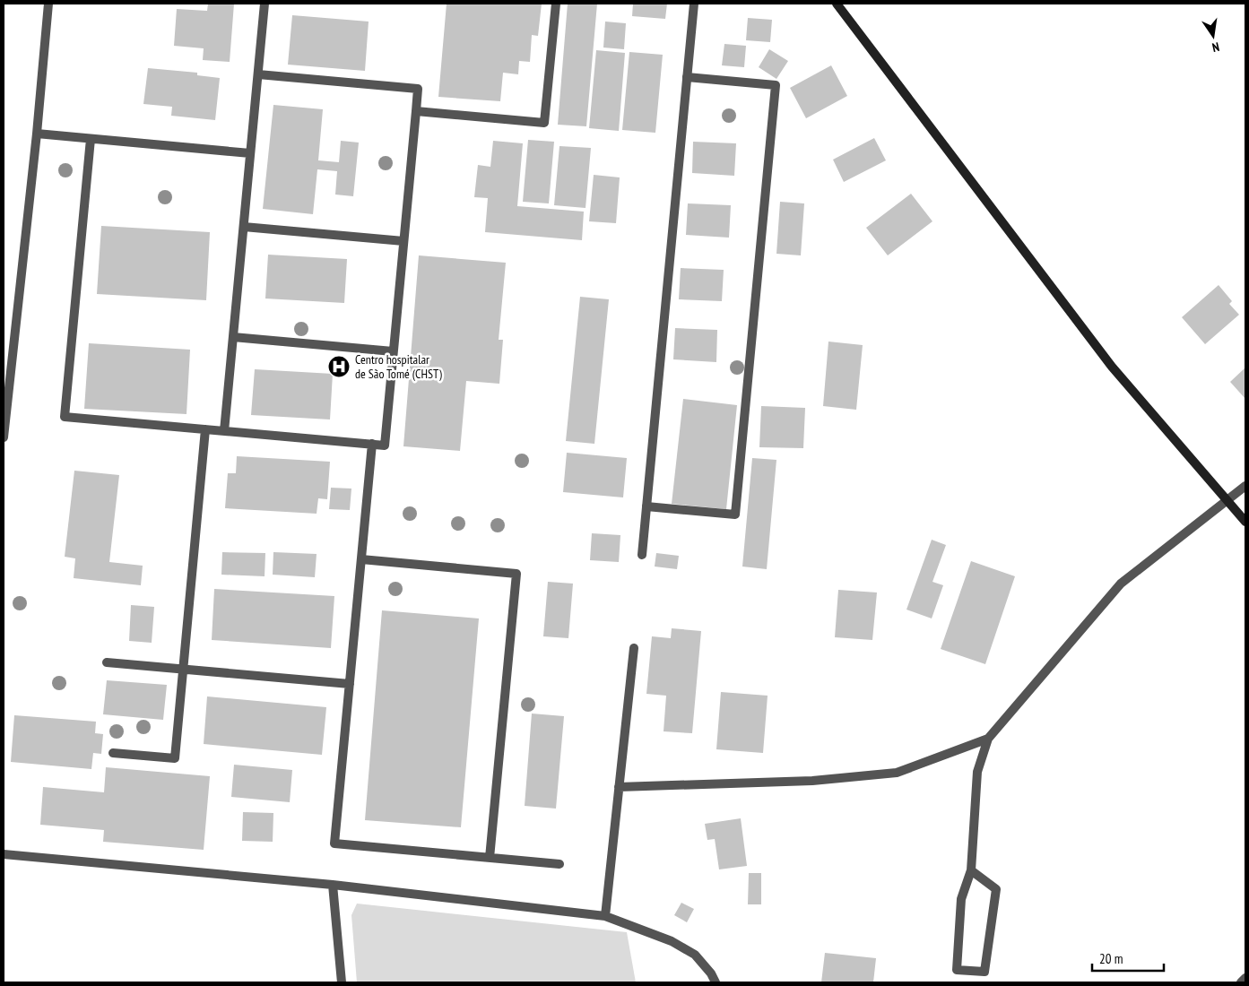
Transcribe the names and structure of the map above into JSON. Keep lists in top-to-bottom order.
{
  "places": {
    "hospital": ["Centro hospitalar de São Tomé (CHST)"]
  },
  "scale_bar": "20 m",
  "north": "bottom"
}
